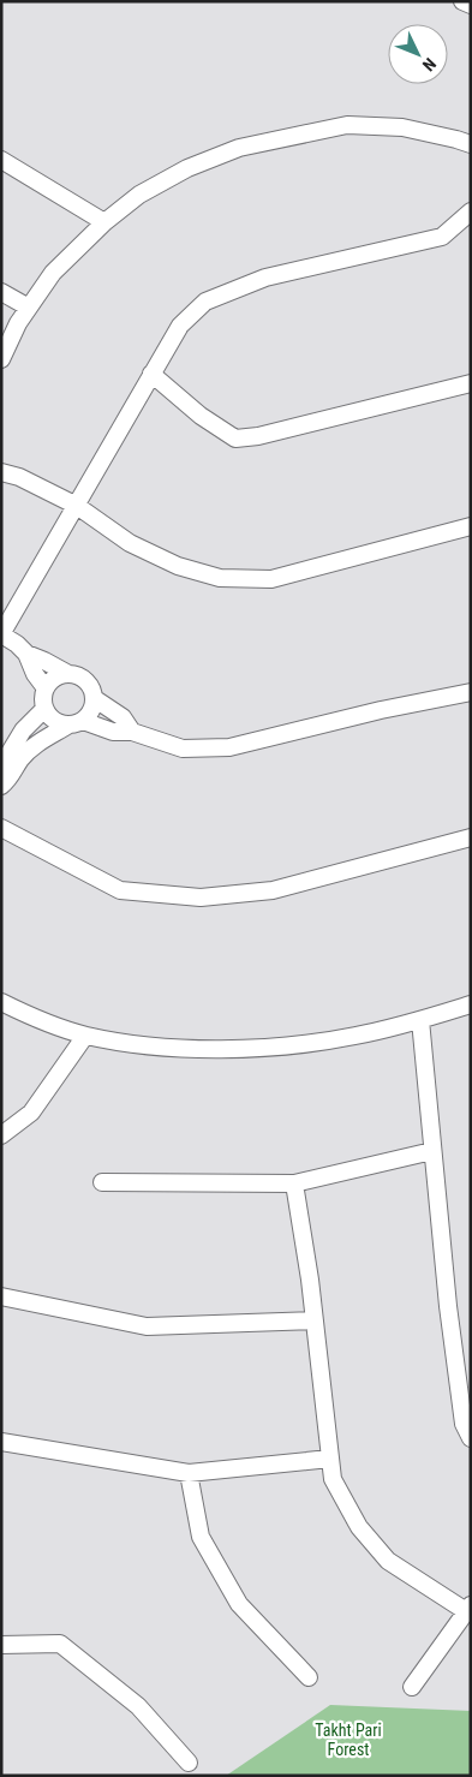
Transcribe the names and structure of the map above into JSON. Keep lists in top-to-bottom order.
{
  "parks": ["Takht Pari Forest"],
  "north": "bottom right"
}
